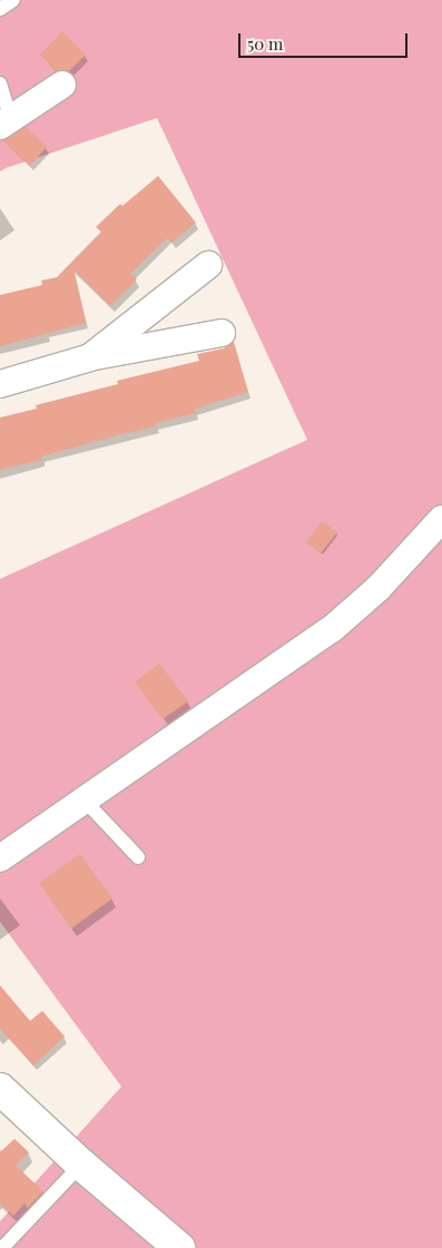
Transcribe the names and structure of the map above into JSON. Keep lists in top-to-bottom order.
{
  "scale_bar": "50 m"
}
